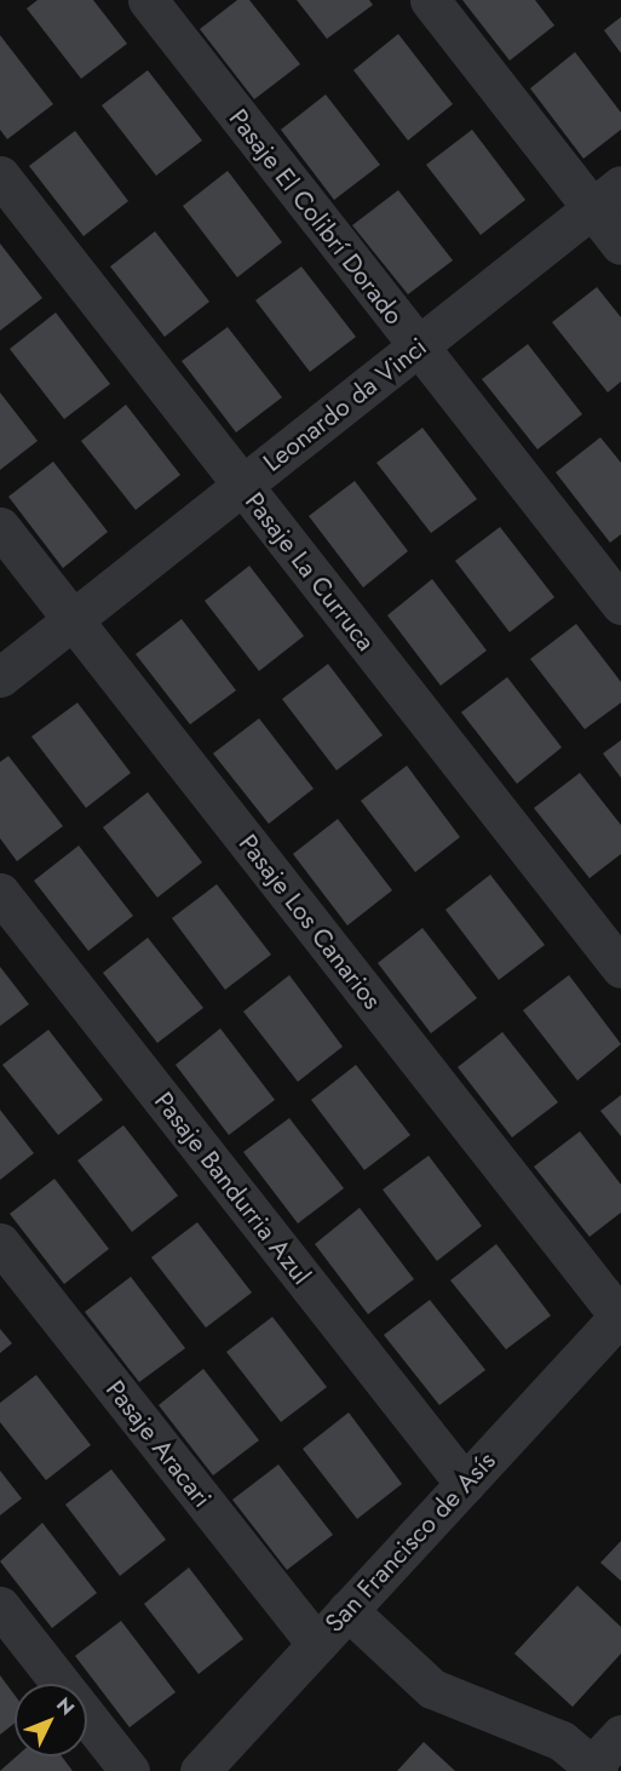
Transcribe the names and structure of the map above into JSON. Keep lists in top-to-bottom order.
{
  "streets": {
    "street": [
      "Pasaje El Colibrí Dorado",
      "Leonardo da Vinci",
      "Pasaje La Curruca",
      "Pasaje Los Canarios",
      "Pasaje Bandurria Azul",
      "Pasaje Aracari",
      "San Francisco de Asís"
    ]
  },
  "crossings": [
    ["Pasaje El Colibrí Dorado", "Leonardo da Vinci"],
    ["Leonardo da Vinci", "Pasaje La Curruca"],
    ["Leonardo da Vinci", "Pasaje Los Canarios"],
    ["Pasaje Los Canarios", "San Francisco de Asís"],
    ["Pasaje Bandurria Azul", "San Francisco de Asís"],
    ["Pasaje Aracari", "San Francisco de Asís"]
  ],
  "north": "top right"
}
